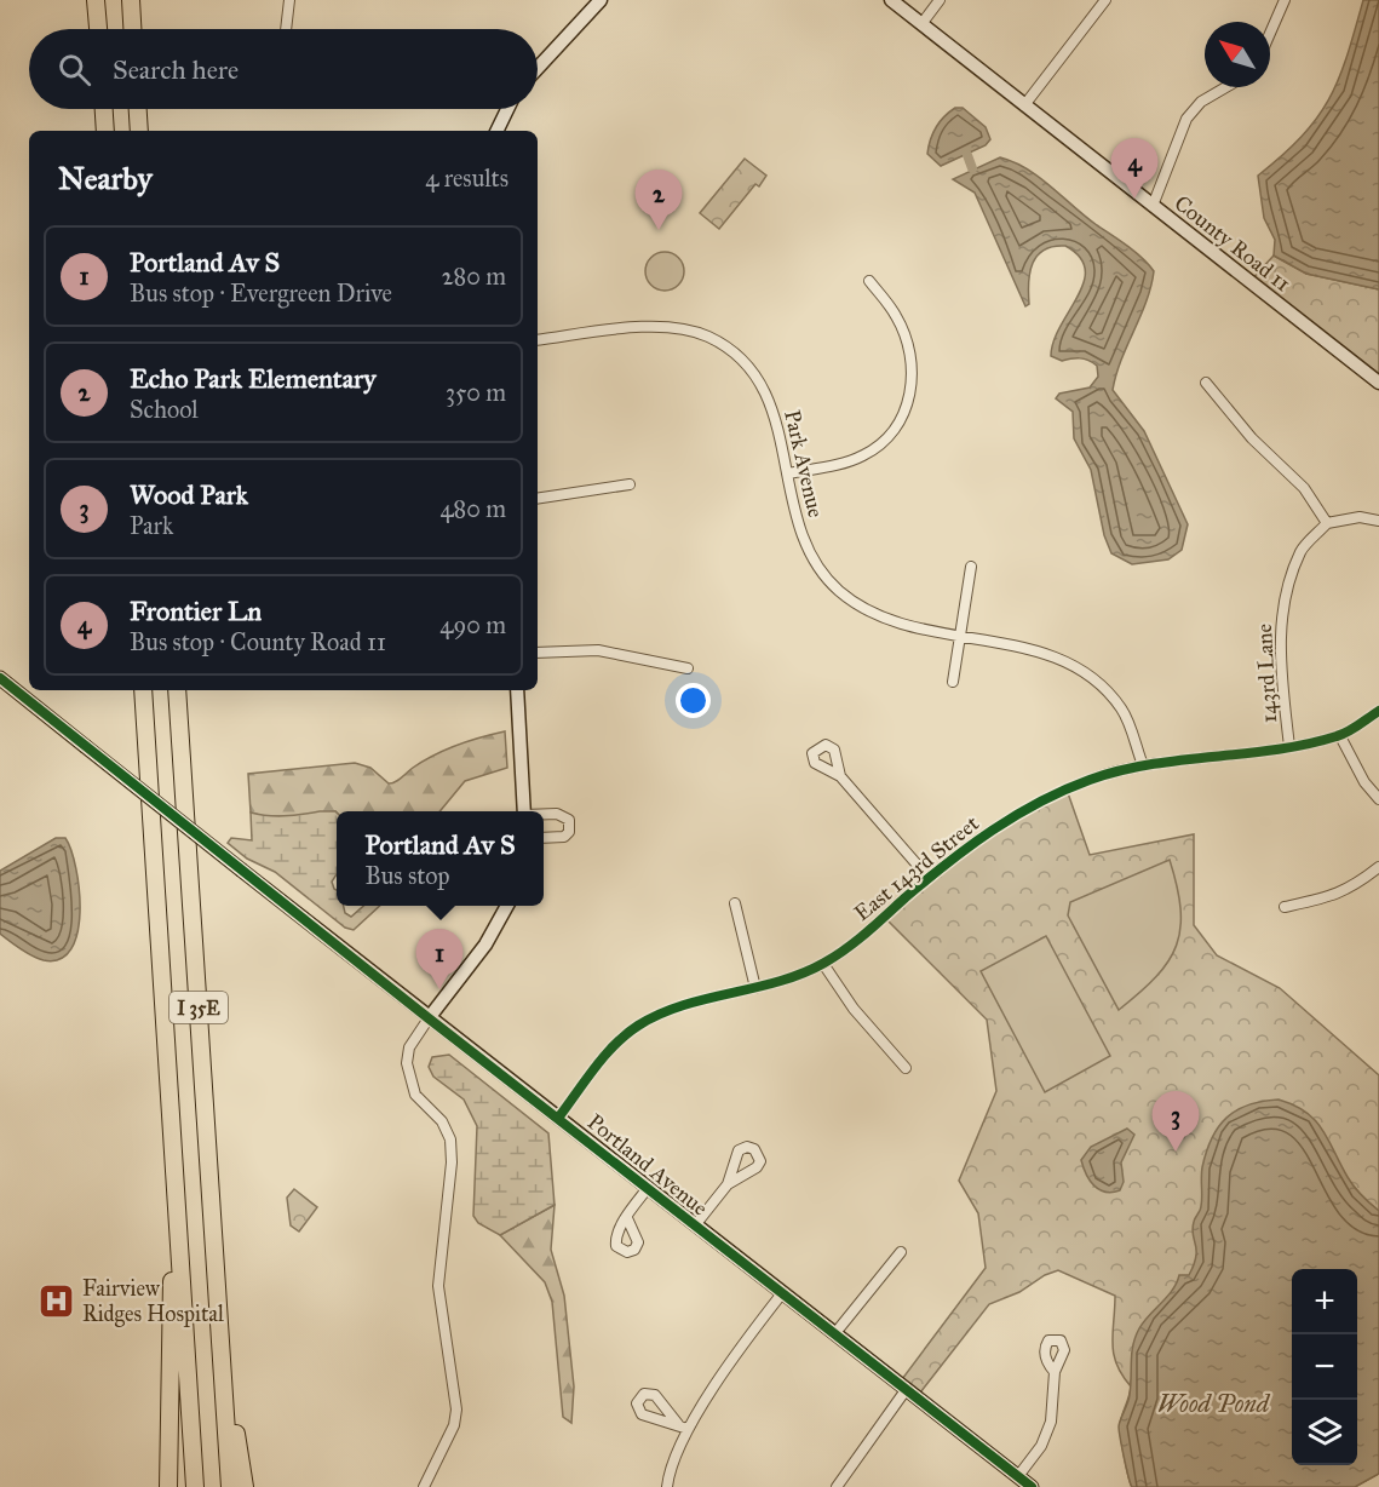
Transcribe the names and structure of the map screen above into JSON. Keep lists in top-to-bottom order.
{
  "streets": {
    "highway": ["I 35E"],
    "street": [
      "County Road 11",
      "Park Avenue",
      "143rd Lane",
      "East 143rd Street",
      "Portland Avenue"
    ]
  },
  "crossings": [
    ["Park Avenue", "East 143rd Street"],
    ["143rd Lane", "East 143rd Street"],
    ["East 143rd Street", "Portland Avenue"]
  ],
  "water": ["Wood Pond"],
  "places": {
    "hospital": ["Fairview Ridges Hospital"]
  },
  "north": "top left",
  "page": {
    "search": "Search here",
    "heading": ["Nearby", "4 results"],
    "pins": [
      "4",
      "2",
      "1",
      "3"
    ],
    "list": [
      {
        "mark": "1",
        "name": "Portland Av S",
        "note": "Bus stop · Evergreen Drive",
        "value": "280 m"
      },
      {
        "mark": "2",
        "name": "Echo Park Elementary",
        "note": "School",
        "value": "350 m"
      },
      {
        "mark": "3",
        "name": "Wood Park",
        "note": "Park",
        "value": "480 m"
      },
      {
        "mark": "4",
        "name": "Frontier Ln",
        "note": "Bus stop · County Road 11",
        "value": "490 m"
      }
    ],
    "popup": ["Portland Av S", "Bus stop"],
    "map_buttons": ["+", "−"]
  }
}
